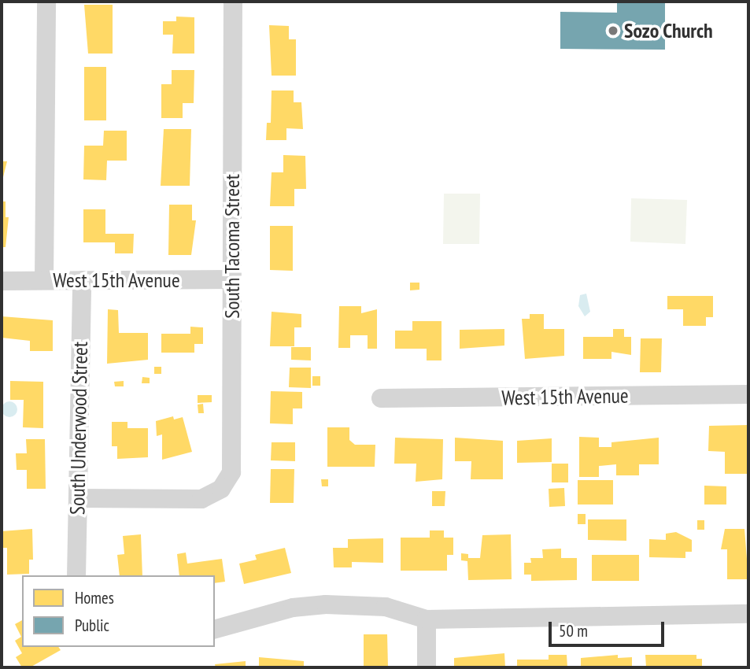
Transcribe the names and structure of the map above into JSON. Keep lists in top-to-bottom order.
{
  "streets": {
    "street": ["South Tacoma Street", "West 15th Avenue", "South Underwood Street"]
  },
  "crossings": [
    ["South Tacoma Street", "West 15th Avenue"],
    ["South Tacoma Street", "South Underwood Street"],
    ["West 15th Avenue", "South Underwood Street"]
  ],
  "places": ["Sozo Church"],
  "legend": ["Homes", "Public"],
  "scale_bar": "50 m"
}
